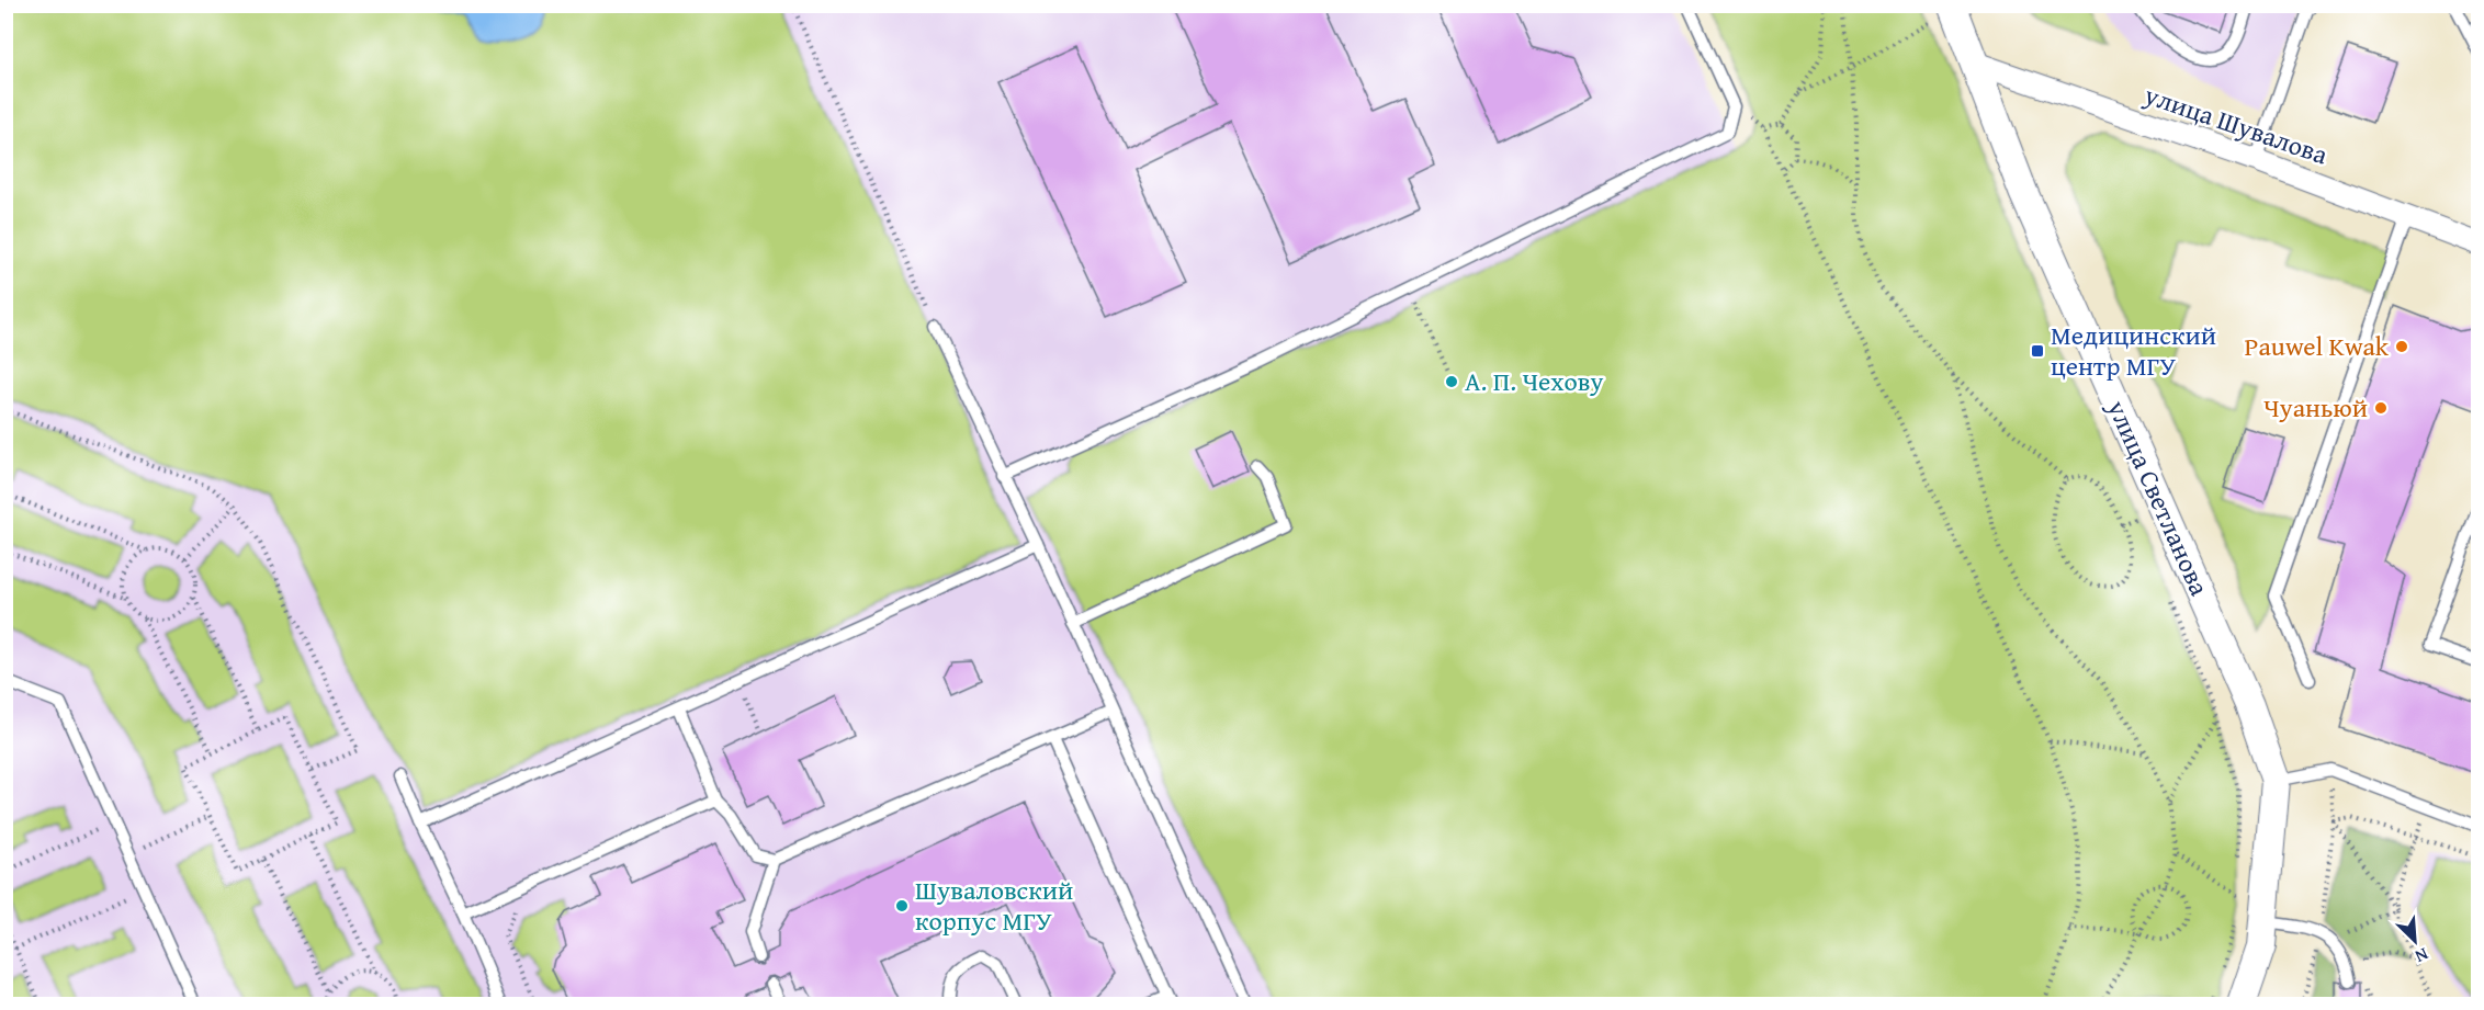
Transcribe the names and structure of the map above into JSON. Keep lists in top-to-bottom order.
{
  "streets": {
    "street": ["улица Шувалова", "улица Светланова"]
  },
  "crossings": [
    ["улица Шувалова", "улица Светланова"]
  ],
  "places": {
    "other": [
      "Pauwel Kwak",
      "А. П. Чехову",
      "Чуаньюй",
      "Шуваловский корпус МГУ"
    ],
    "transit": ["Медицинский центр МГУ"]
  },
  "north": "bottom right"
}
